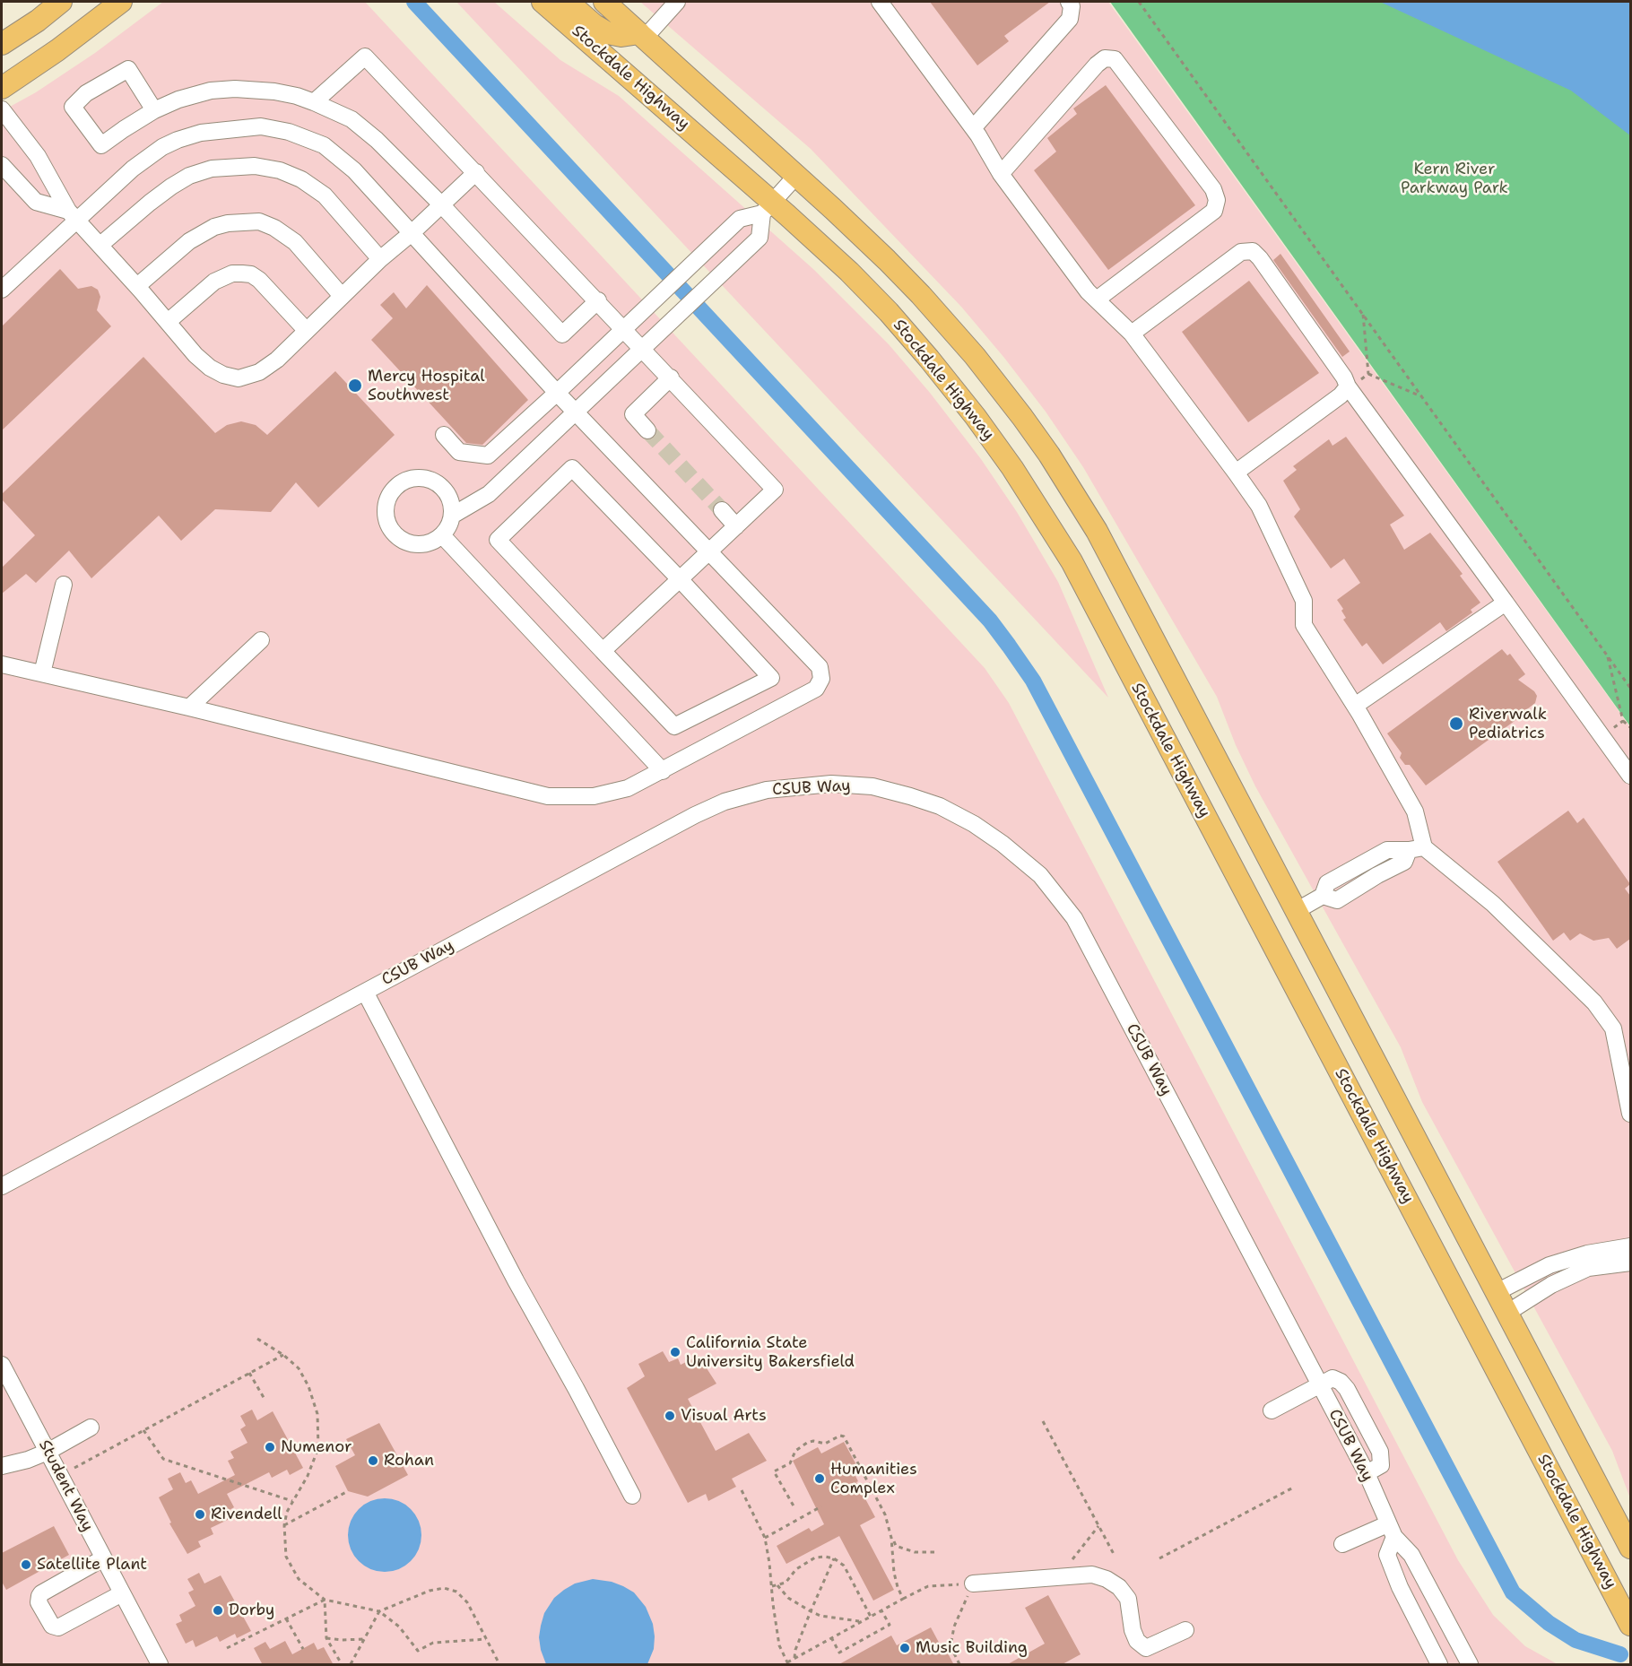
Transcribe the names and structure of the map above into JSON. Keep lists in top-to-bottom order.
{
  "streets": {
    "main road": ["Stockdale Highway"],
    "street": ["CSUB Way", "Student Way"]
  },
  "parks": ["Kern River Parkway Park"],
  "places": [
    "Mercy Hospital Southwest",
    "Riverwalk Pediatrics",
    "California State University Bakersfield",
    "Visual Arts",
    "Numenor",
    "Rohan",
    "Humanities Complex",
    "Rivendell",
    "Satellite Plant",
    "Dorby",
    "Music Building"
  ]
}
